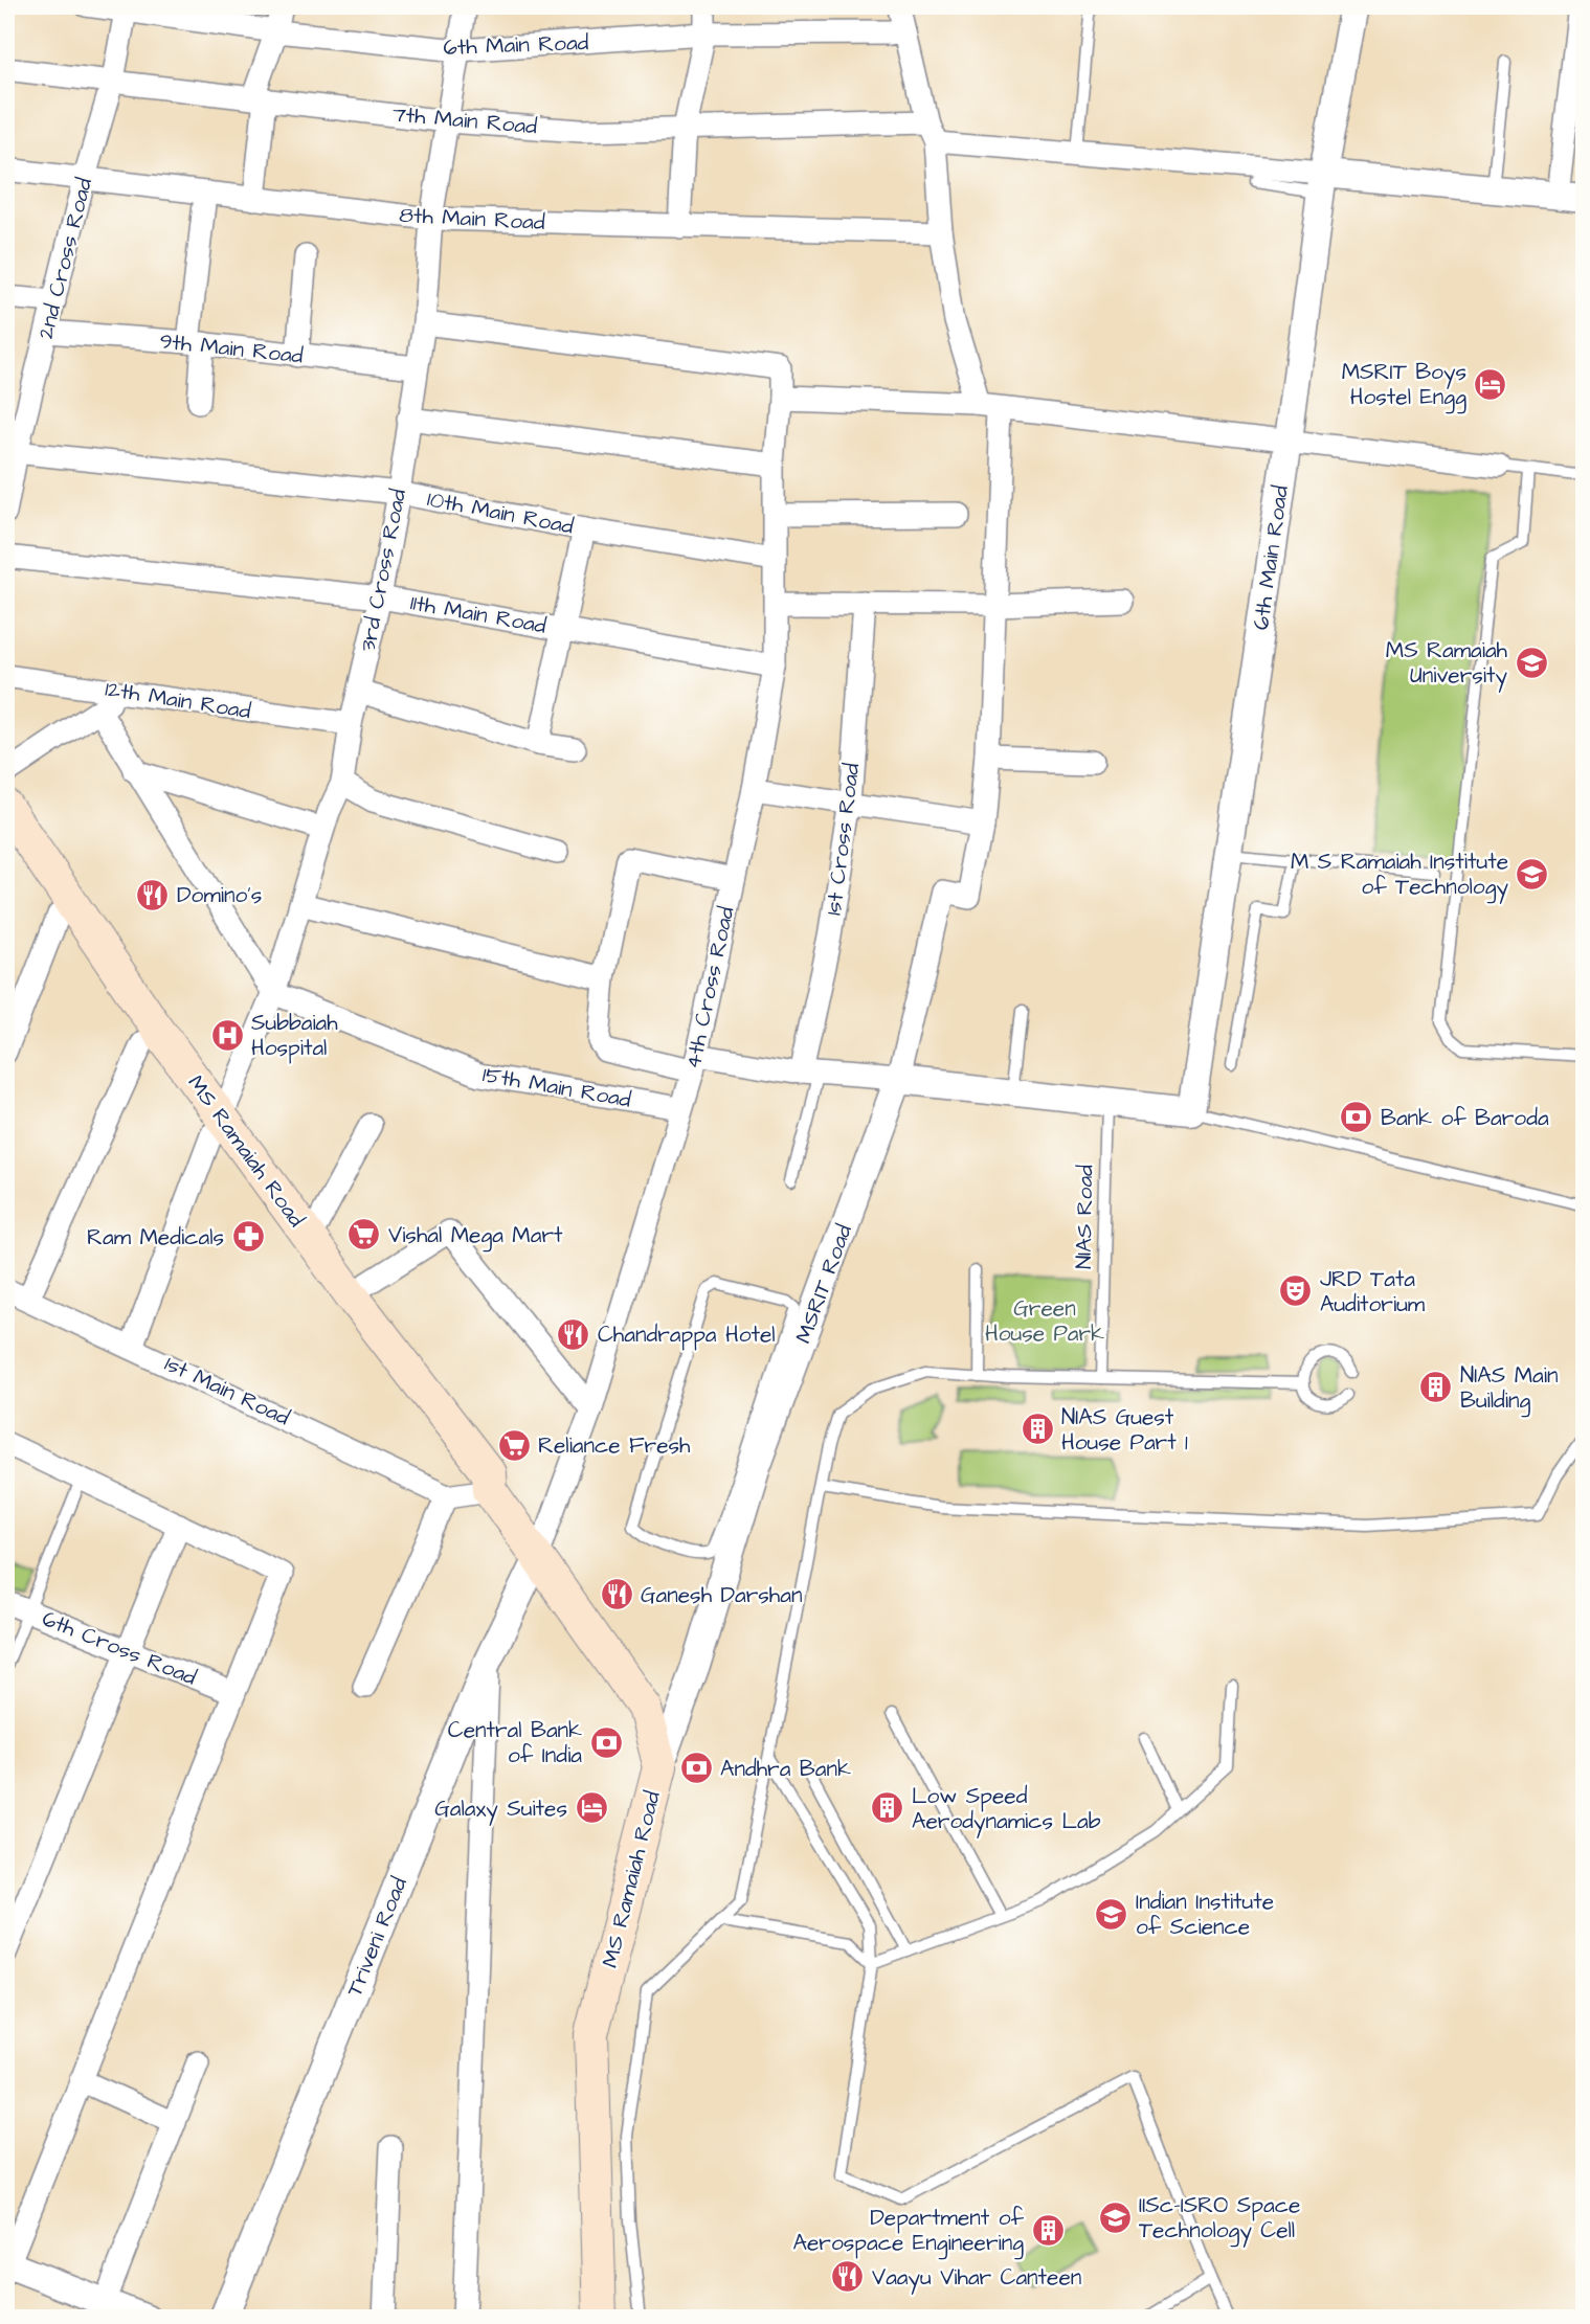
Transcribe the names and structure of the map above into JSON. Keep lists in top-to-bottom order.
{
  "streets": {
    "main road": ["MS Ramaiah Road"],
    "street": [
      "6th Main Road",
      "7th Main Road",
      "8th Main Road",
      "2nd Cross Road",
      "9th Main Road",
      "10th Main Road",
      "3rd Cross Road",
      "11th Main Road",
      "12th Main Road",
      "1st Cross Road",
      "4th Cross Road",
      "15th Main Road",
      "MSRIT Road",
      "1st Main Road",
      "6th Cross Road",
      "Triveni Road"
    ],
    "lane": ["NIAS Road"]
  },
  "crossings": [
    ["6th Main Road", "7th Main Road"],
    ["6th Main Road", "2nd Cross Road"],
    ["6th Main Road", "3rd Cross Road"],
    ["7th Main Road", "2nd Cross Road"],
    ["7th Main Road", "3rd Cross Road"],
    ["8th Main Road", "2nd Cross Road"],
    ["8th Main Road", "3rd Cross Road"],
    ["2nd Cross Road", "9th Main Road"],
    ["2nd Cross Road", "10th Main Road"],
    ["9th Main Road", "3rd Cross Road"],
    ["10th Main Road", "3rd Cross Road"],
    ["10th Main Road", "4th Cross Road"],
    ["3rd Cross Road", "11th Main Road"],
    ["3rd Cross Road", "12th Main Road"],
    ["3rd Cross Road", "4th Cross Road"],
    ["3rd Cross Road", "15th Main Road"],
    ["3rd Cross Road", "MS Ramaiah Road"],
    ["3rd Cross Road", "1st Main Road"],
    ["11th Main Road", "4th Cross Road"],
    ["4th Cross Road", "15th Main Road"],
    ["4th Cross Road", "MS Ramaiah Road"],
    ["4th Cross Road", "Triveni Road"],
    ["MS Ramaiah Road", "MSRIT Road"],
    ["MS Ramaiah Road", "Triveni Road"]
  ],
  "parks": ["Green House Park"],
  "places": {
    "hotel": ["MSRIT Boys Hostel Engg", "Galaxy Suites"],
    "school or university": [
      "MS Ramaiah University",
      "M S Ramaiah Institute of Technology",
      "Indian Institute of Science",
      "IISc-ISRO Space Technology Cell"
    ],
    "restaurant": [
      "Domino's",
      "Chandrappa Hotel",
      "Ganesh Darshan",
      "Vaayu Vihar Canteen"
    ],
    "hospital": ["Subbaiah Hospital"],
    "bank": ["Bank of Baroda", "Central Bank of India", "Andhra Bank"],
    "supermarket": ["Vishal Mega Mart", "Reliance Fresh"],
    "pharmacy": ["Ram Medicals"],
    "theatre": ["JRD Tata Auditorium"],
    "building": [
      "NIAS Main Building",
      "NIAS Guest House Part 1",
      "Low Speed Aerodynamics Lab",
      "Department of Aerospace Engineering"
    ]
  }
}
